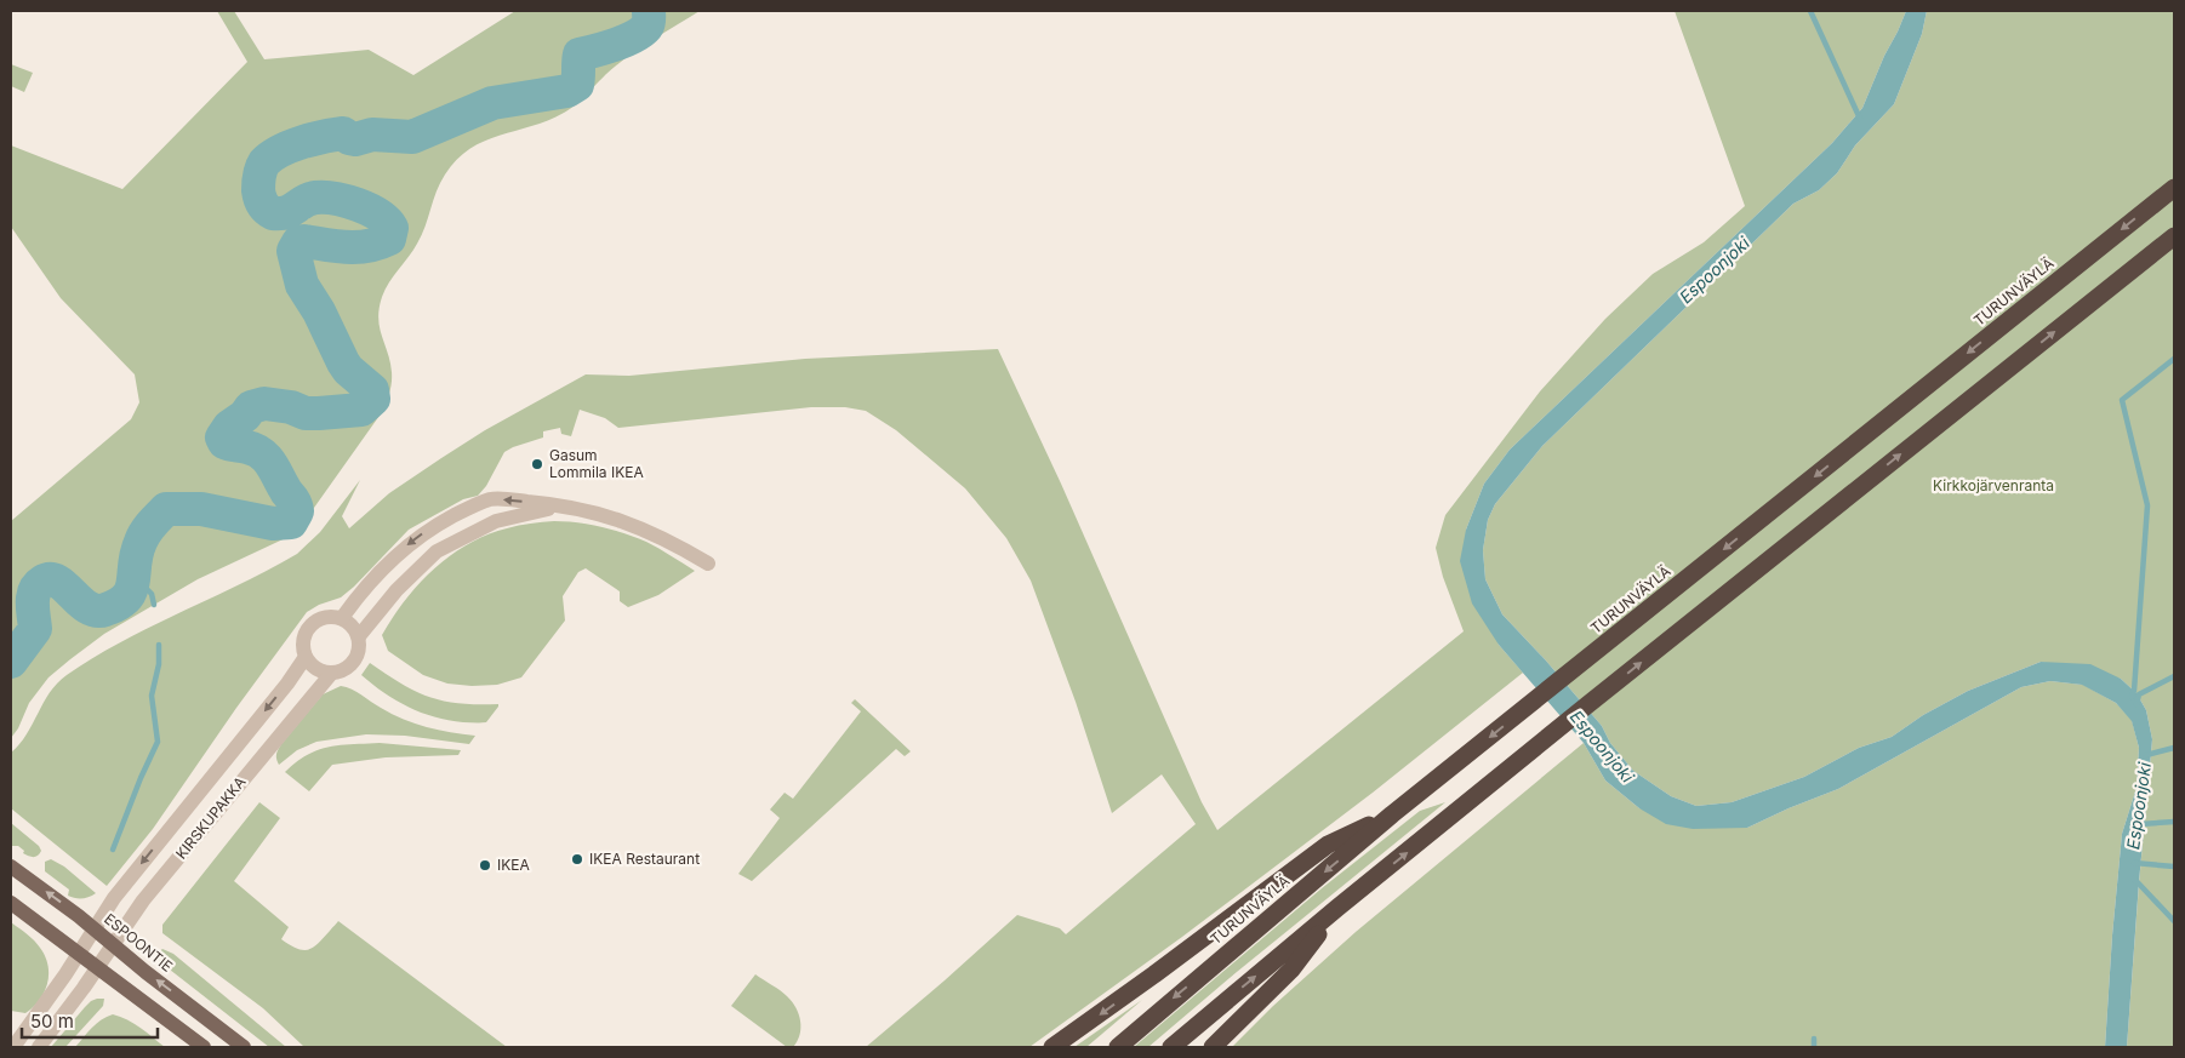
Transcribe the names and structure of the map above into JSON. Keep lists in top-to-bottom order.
{
  "streets": {
    "highway": ["TURUNVÄYLÄ"],
    "main road": ["ESPOONTIE"],
    "street": ["KIRSKUPAKKA"]
  },
  "crossings": [
    ["KIRSKUPAKKA", "ESPOONTIE"]
  ],
  "water": ["Espoonjoki"],
  "parks": ["Kirkkojärvenranta"],
  "places": ["Gasum Lommila IKEA", "IKEA Restaurant", "IKEA"],
  "scale_bar": "50 m"
}
